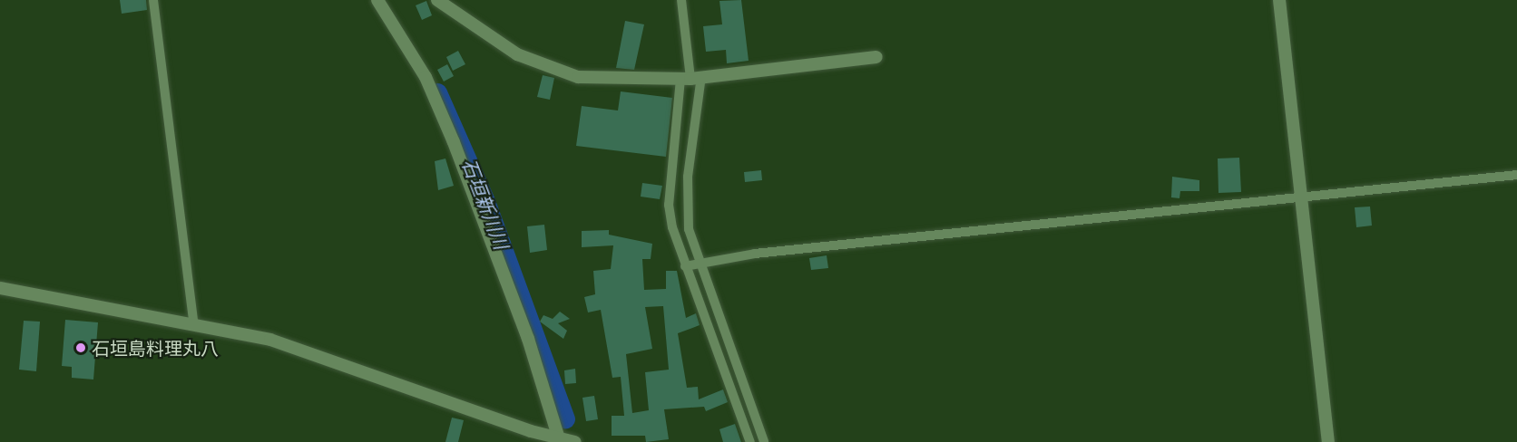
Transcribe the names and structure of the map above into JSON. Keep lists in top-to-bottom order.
{
  "water": ["石垣新川川"],
  "places": ["石垣島料理丸八"]
}
